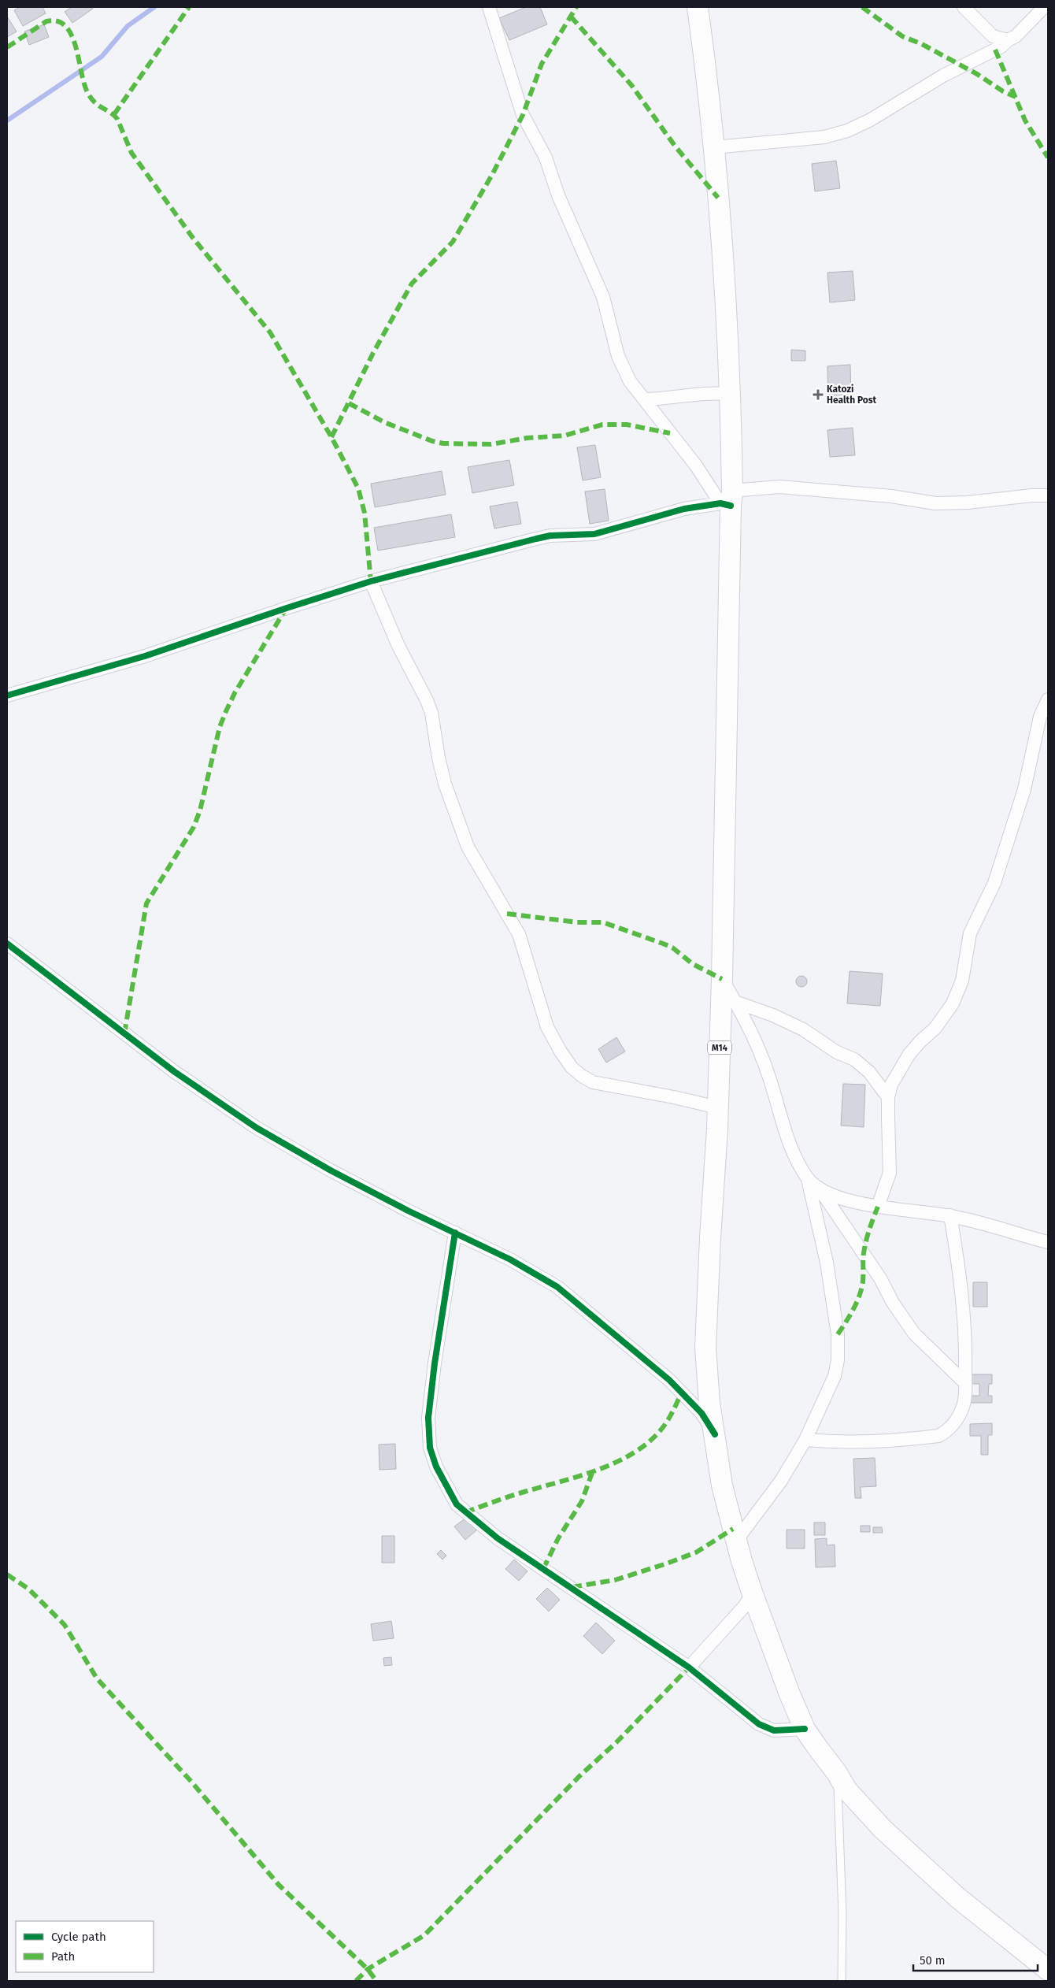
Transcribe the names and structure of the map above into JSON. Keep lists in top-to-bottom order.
{
  "streets": {
    "main road": ["M14"]
  },
  "places": {
    "health": ["Katozi Health Post"]
  },
  "legend": ["Cycle path", "Path"],
  "scale_bar": "50 m"
}
